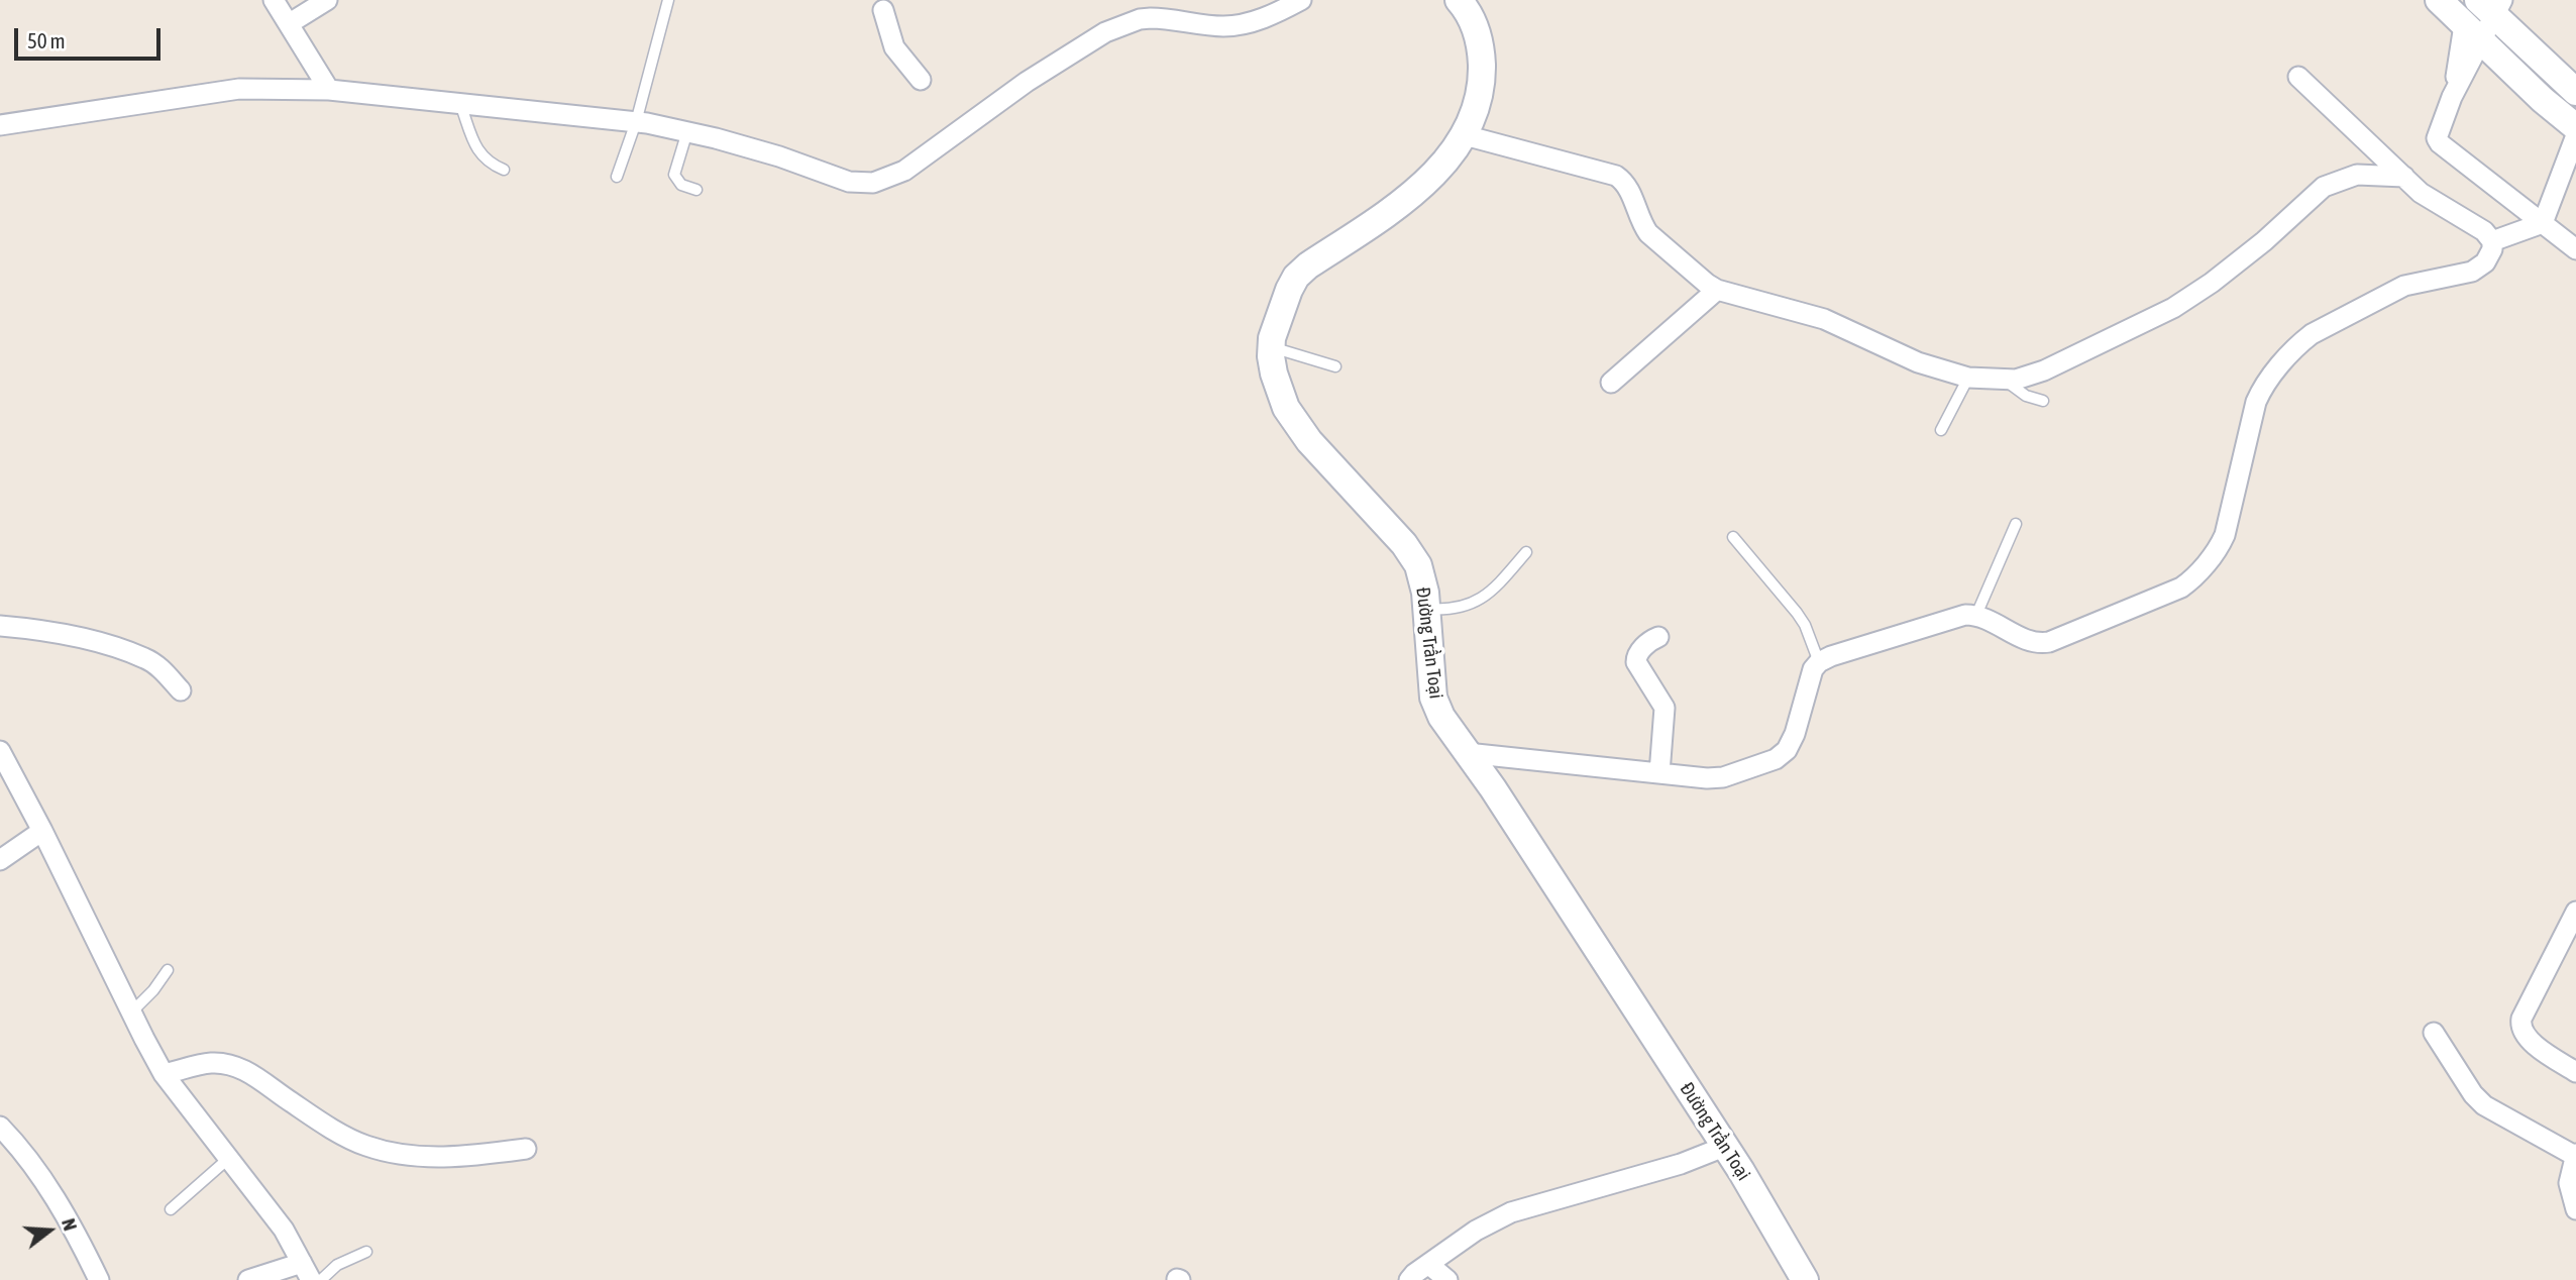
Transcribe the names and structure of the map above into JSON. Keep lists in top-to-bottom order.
{
  "streets": {
    "street": ["Đường Trần Toại"]
  },
  "scale_bar": "50 m",
  "north": "right"
}
